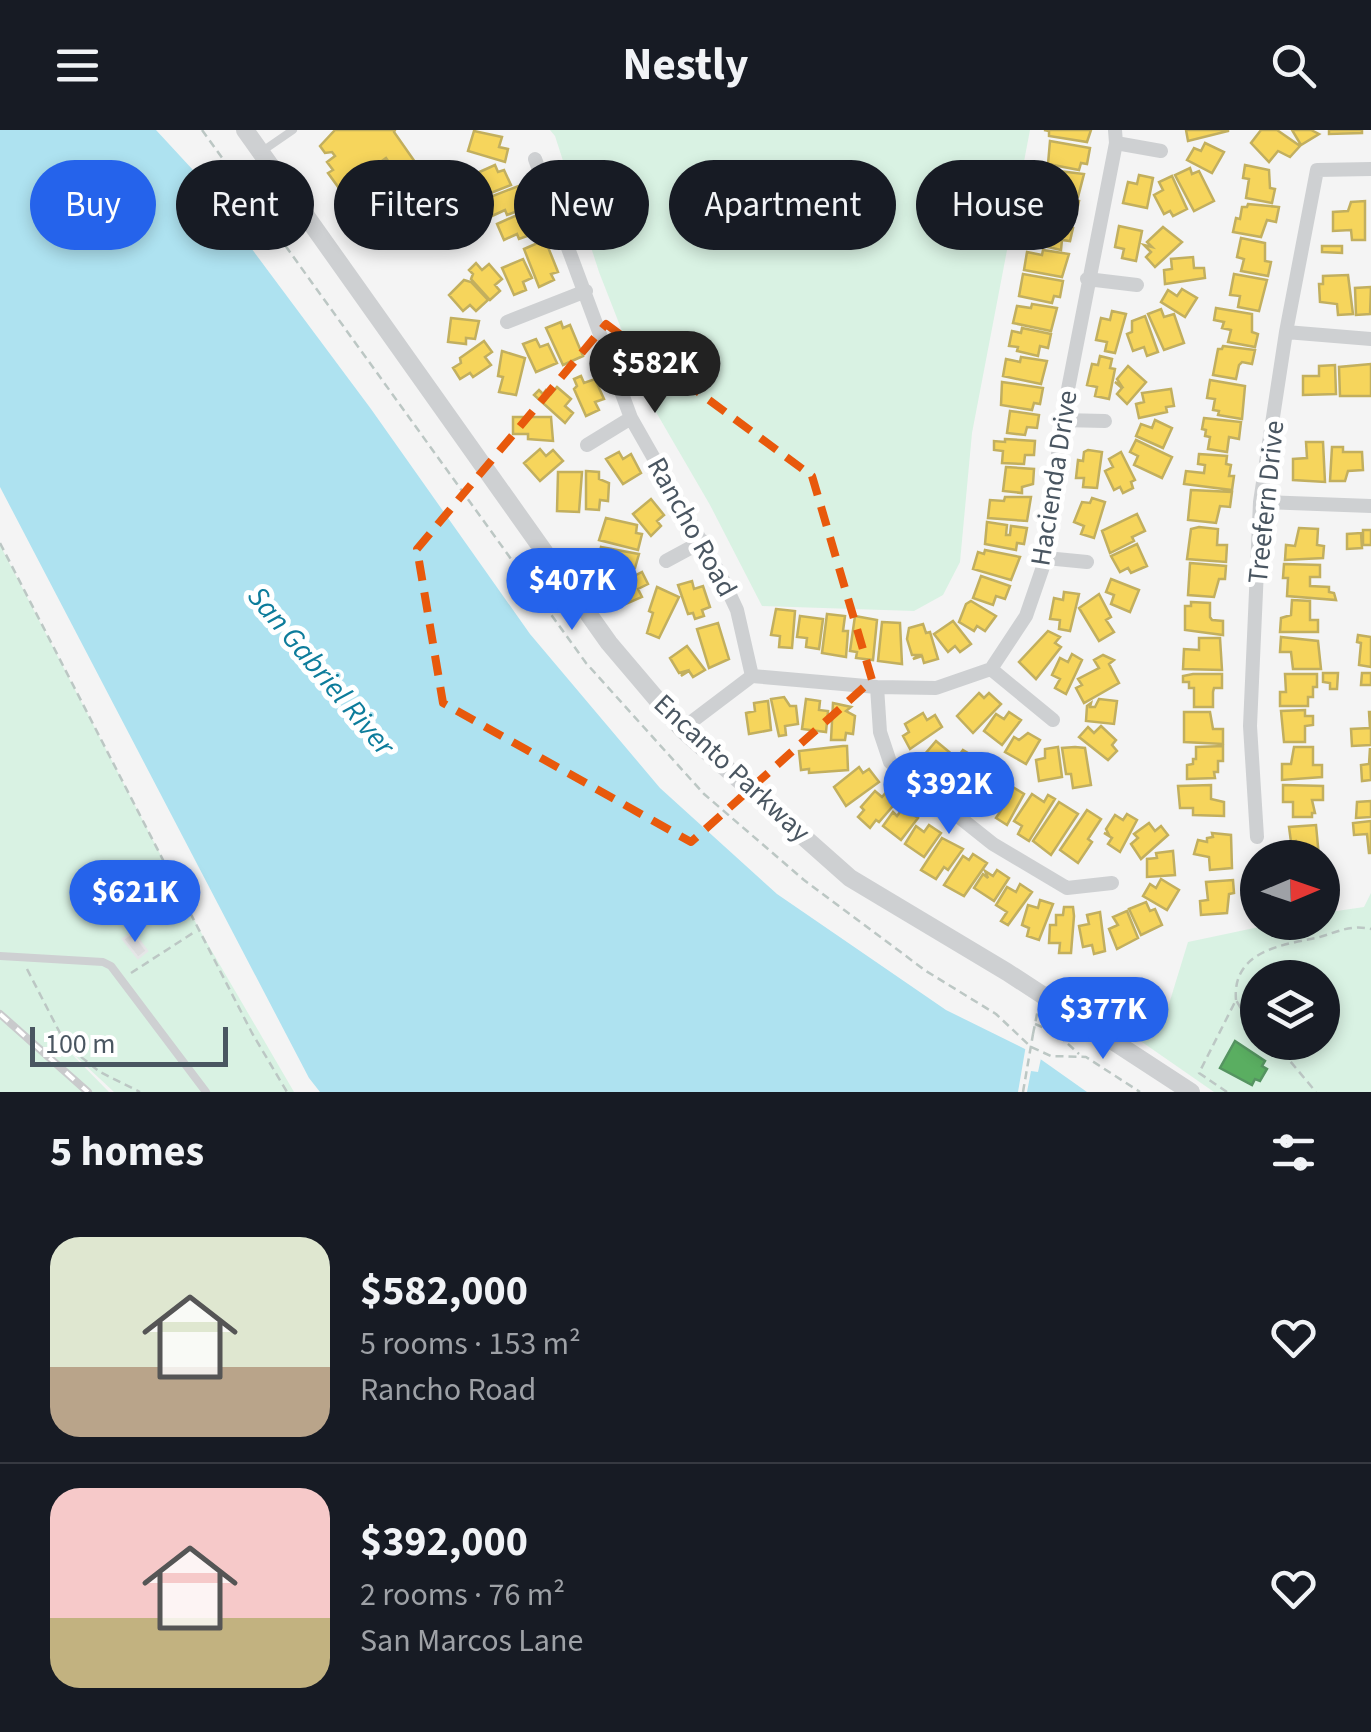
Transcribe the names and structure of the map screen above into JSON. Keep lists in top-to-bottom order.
{
  "streets": {
    "street": [
      "Hacienda Drive",
      "Treefern Drive",
      "Rancho Road",
      "Encanto Parkway"
    ]
  },
  "water": ["San Gabriel River"],
  "scale_bar": "100 m",
  "north": "right",
  "page": {
    "header": "Nestly",
    "chip": [
      "Buy",
      "Rent",
      "Filters",
      "New",
      "Apartment",
      "House"
    ],
    "price": [
      "$582K",
      "$407K",
      "$392K",
      "$621K",
      "$377K"
    ],
    "scale": "100 m",
    "heading": "5 homes",
    "list": [
      {
        "name": "$582,000",
        "note": "5 rooms · 153 m² · Rancho Road"
      },
      {
        "name": "$392,000",
        "note": "2 rooms · 76 m² · San Marcos Lane"
      }
    ]
  }
}
